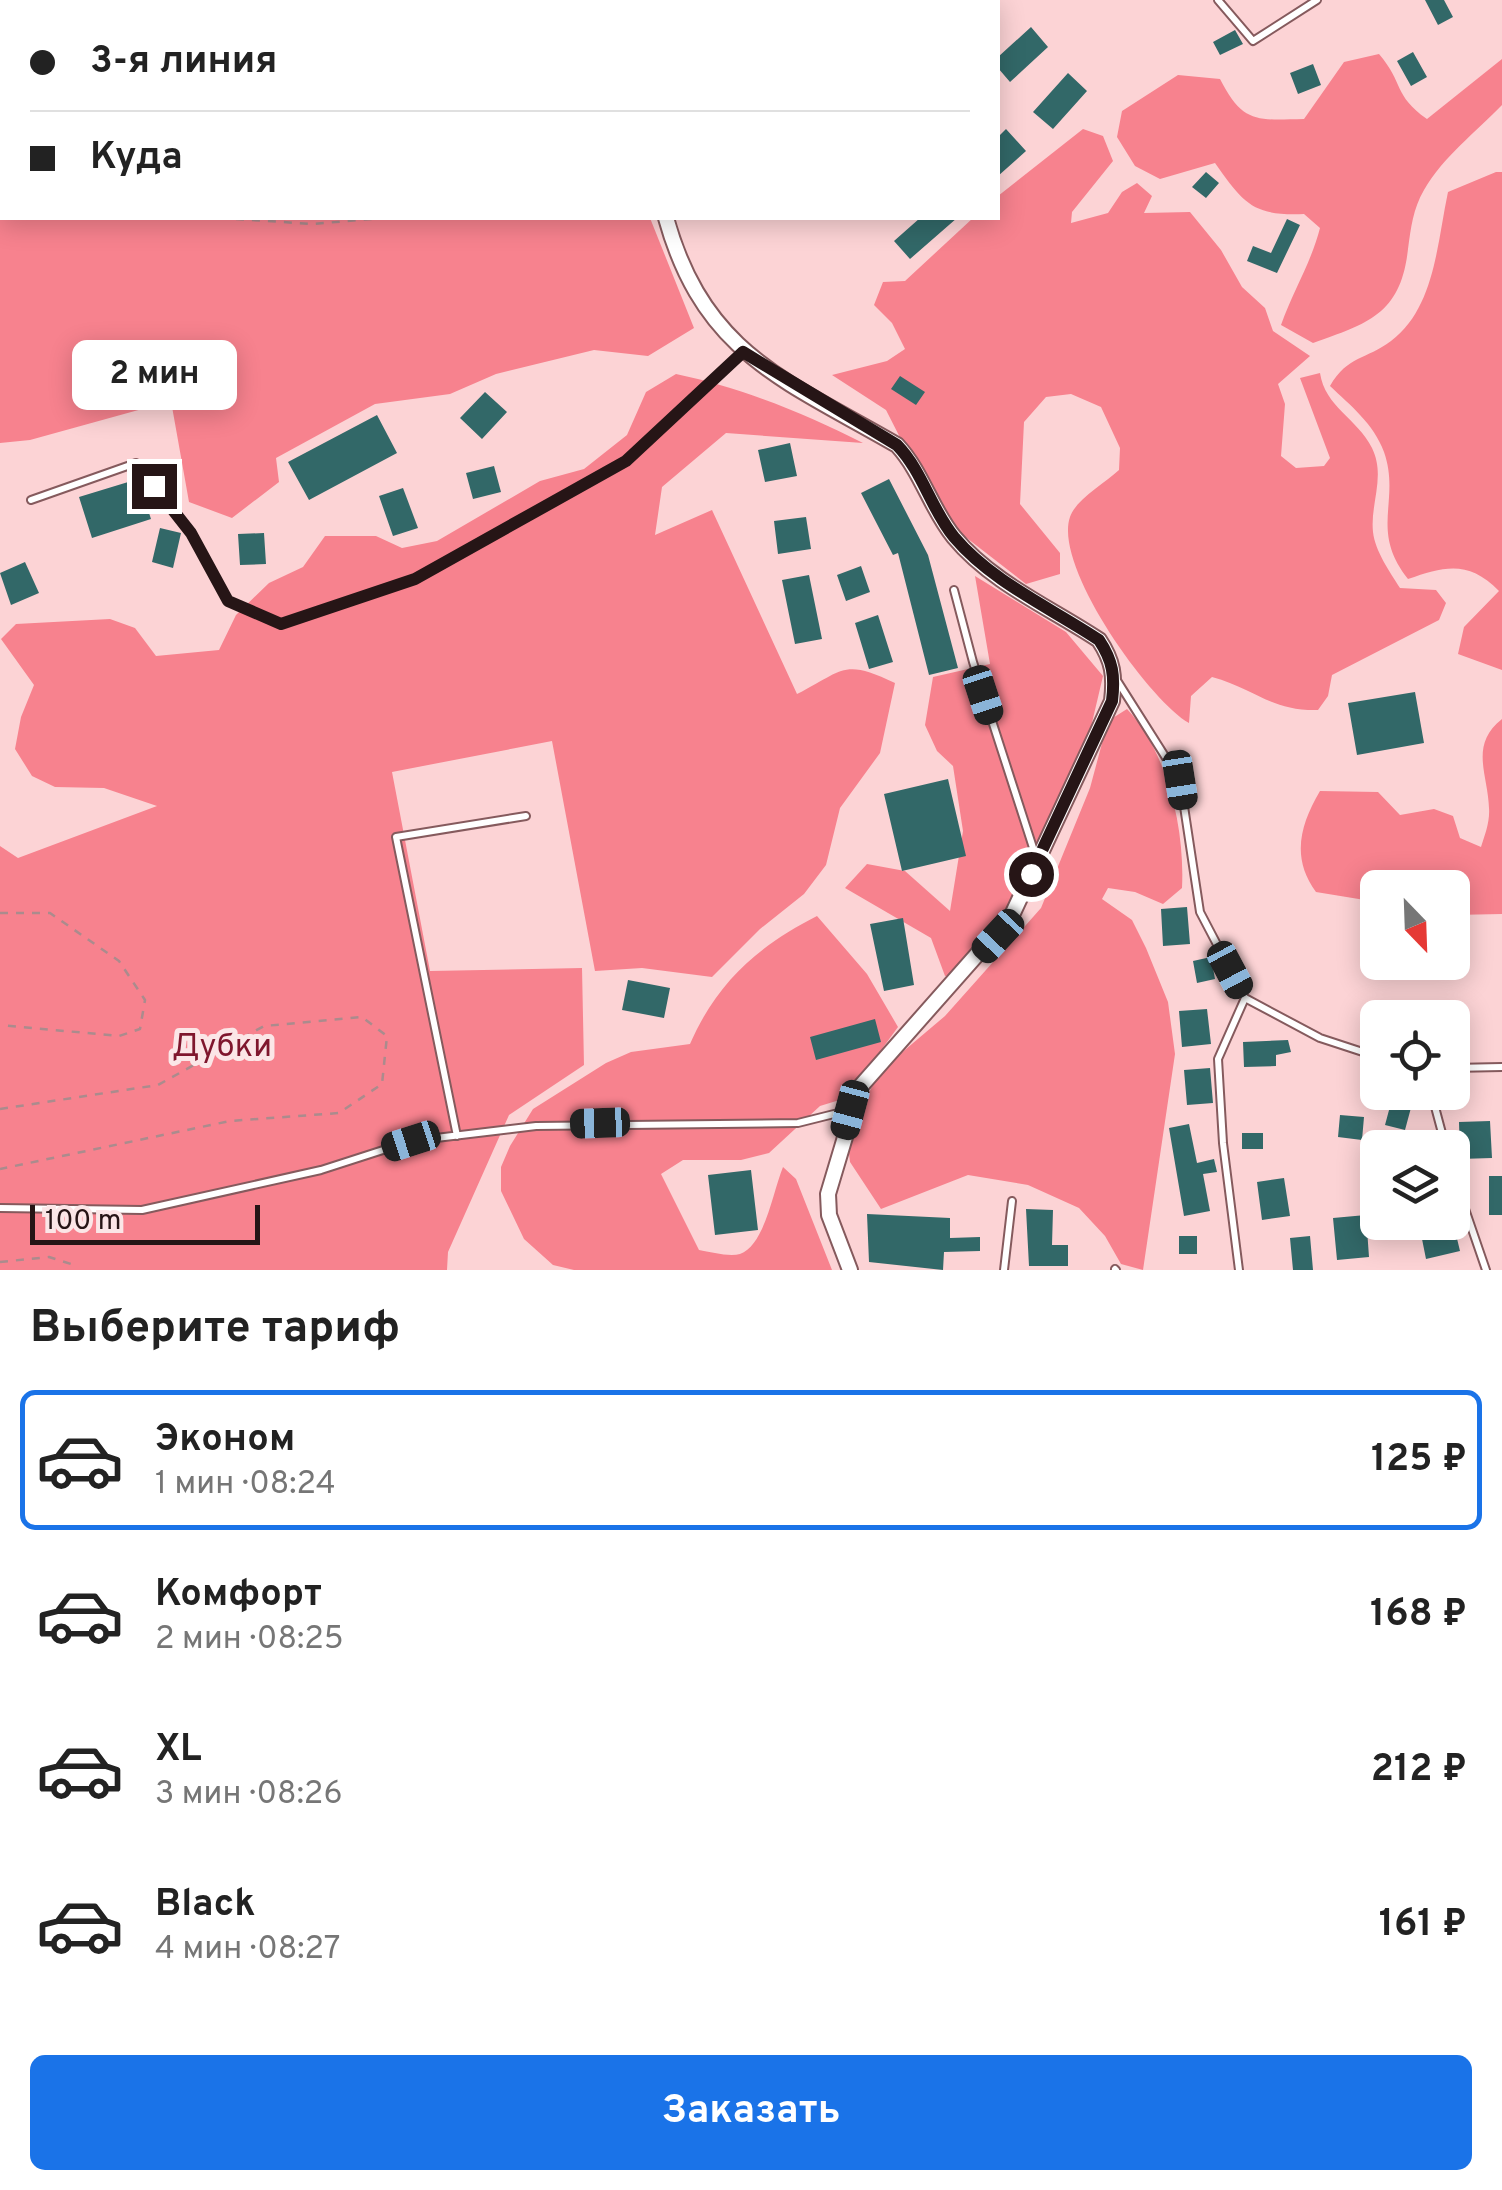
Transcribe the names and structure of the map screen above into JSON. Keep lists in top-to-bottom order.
{
  "parks": ["Дубки"],
  "scale_bar": "100 m",
  "north": "bottom right",
  "page": {
    "banner": ["3-я линия", "Куда"],
    "bubble": "2 мин",
    "scale": "100 m",
    "heading": "Выберите тариф",
    "list": [
      {
        "name": "Эконом",
        "note": "1 мин · 08:24",
        "value": "125 ₽"
      },
      {
        "name": "Комфорт",
        "note": "2 мин · 08:25",
        "value": "168 ₽"
      },
      {
        "name": "XL",
        "note": "3 мин · 08:26",
        "value": "212 ₽"
      },
      {
        "name": "Black",
        "note": "4 мин · 08:27",
        "value": "161 ₽"
      }
    ],
    "buttons": "Заказать"
  }
}
